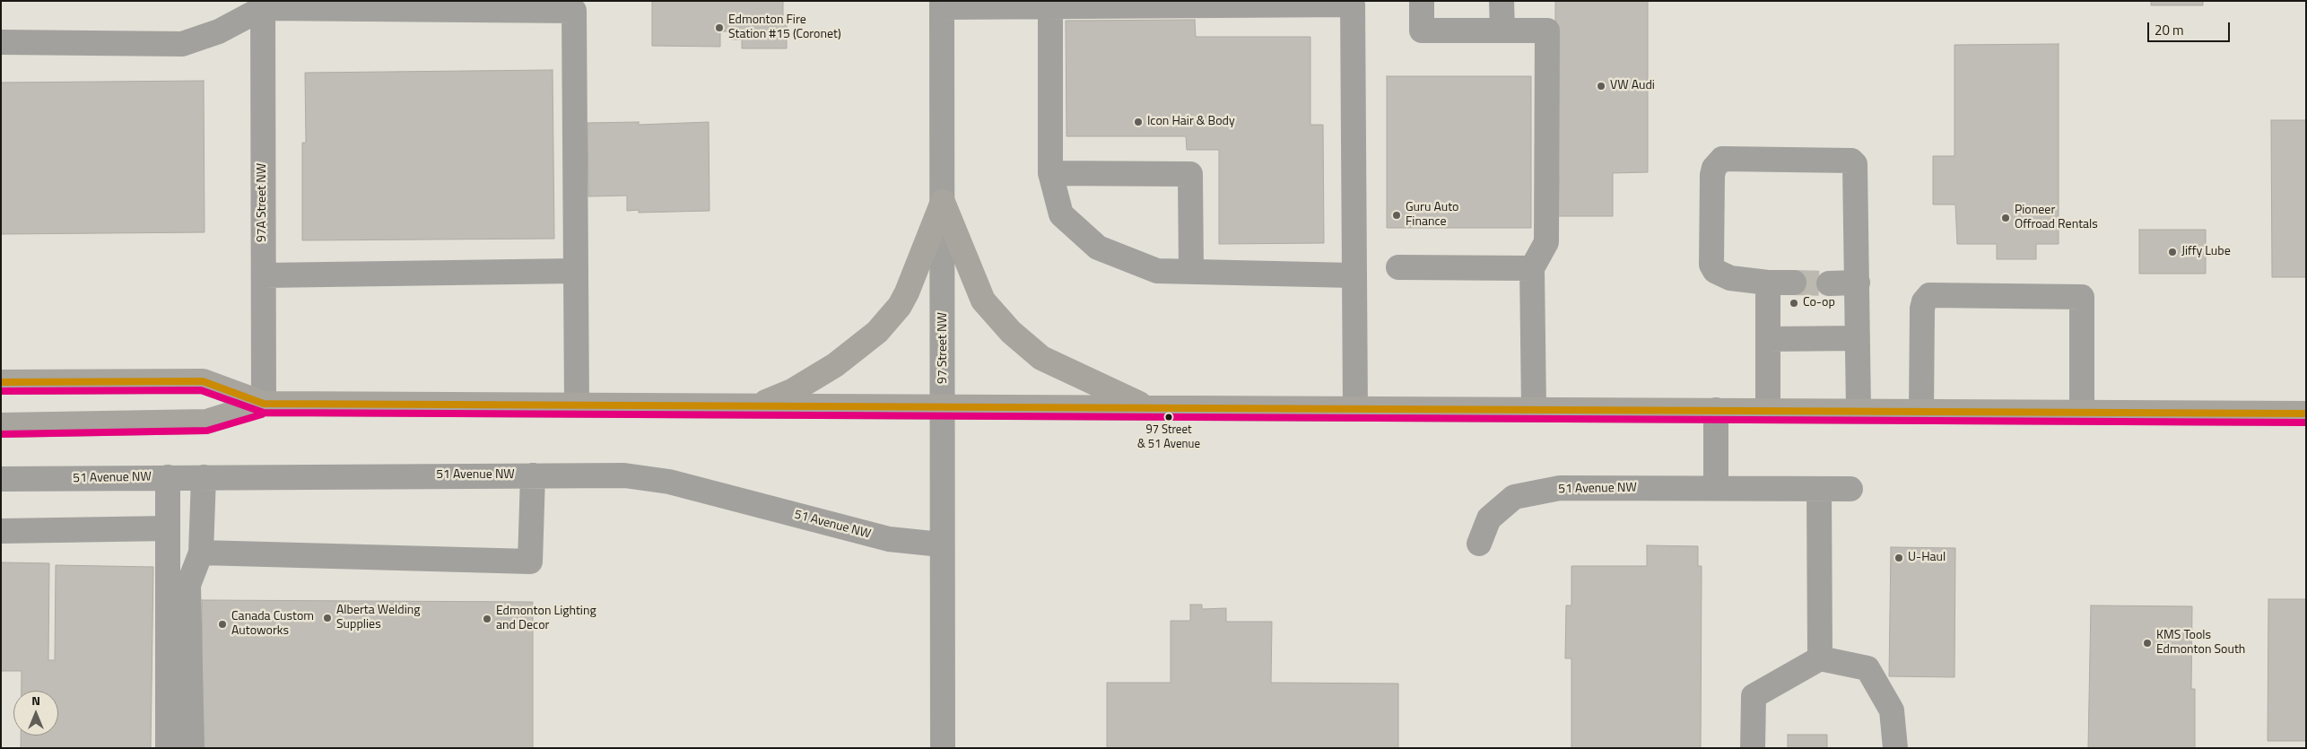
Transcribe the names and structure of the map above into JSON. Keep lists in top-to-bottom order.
{
  "streets": {
    "street": ["97A Street NW", "97 Street NW", "51 Avenue NW"]
  },
  "crossings": [
    ["97 Street NW", "51 Avenue NW"]
  ],
  "places": [
    "Edmonton Fire Station #15 (Coronet)",
    "VW Audi",
    "Icon Hair & Body",
    "Guru Auto Finance",
    "Pioneer Offroad Rentals",
    "Jiffy Lube",
    "Co-op",
    "97 Street & 51 Avenue",
    "U-Haul",
    "Alberta Welding Supplies",
    "Edmonton Lighting and Decor",
    "Canada Custom Autoworks",
    "KMS Tools Edmonton South"
  ],
  "scale_bar": "20 m",
  "north": "top"
}
